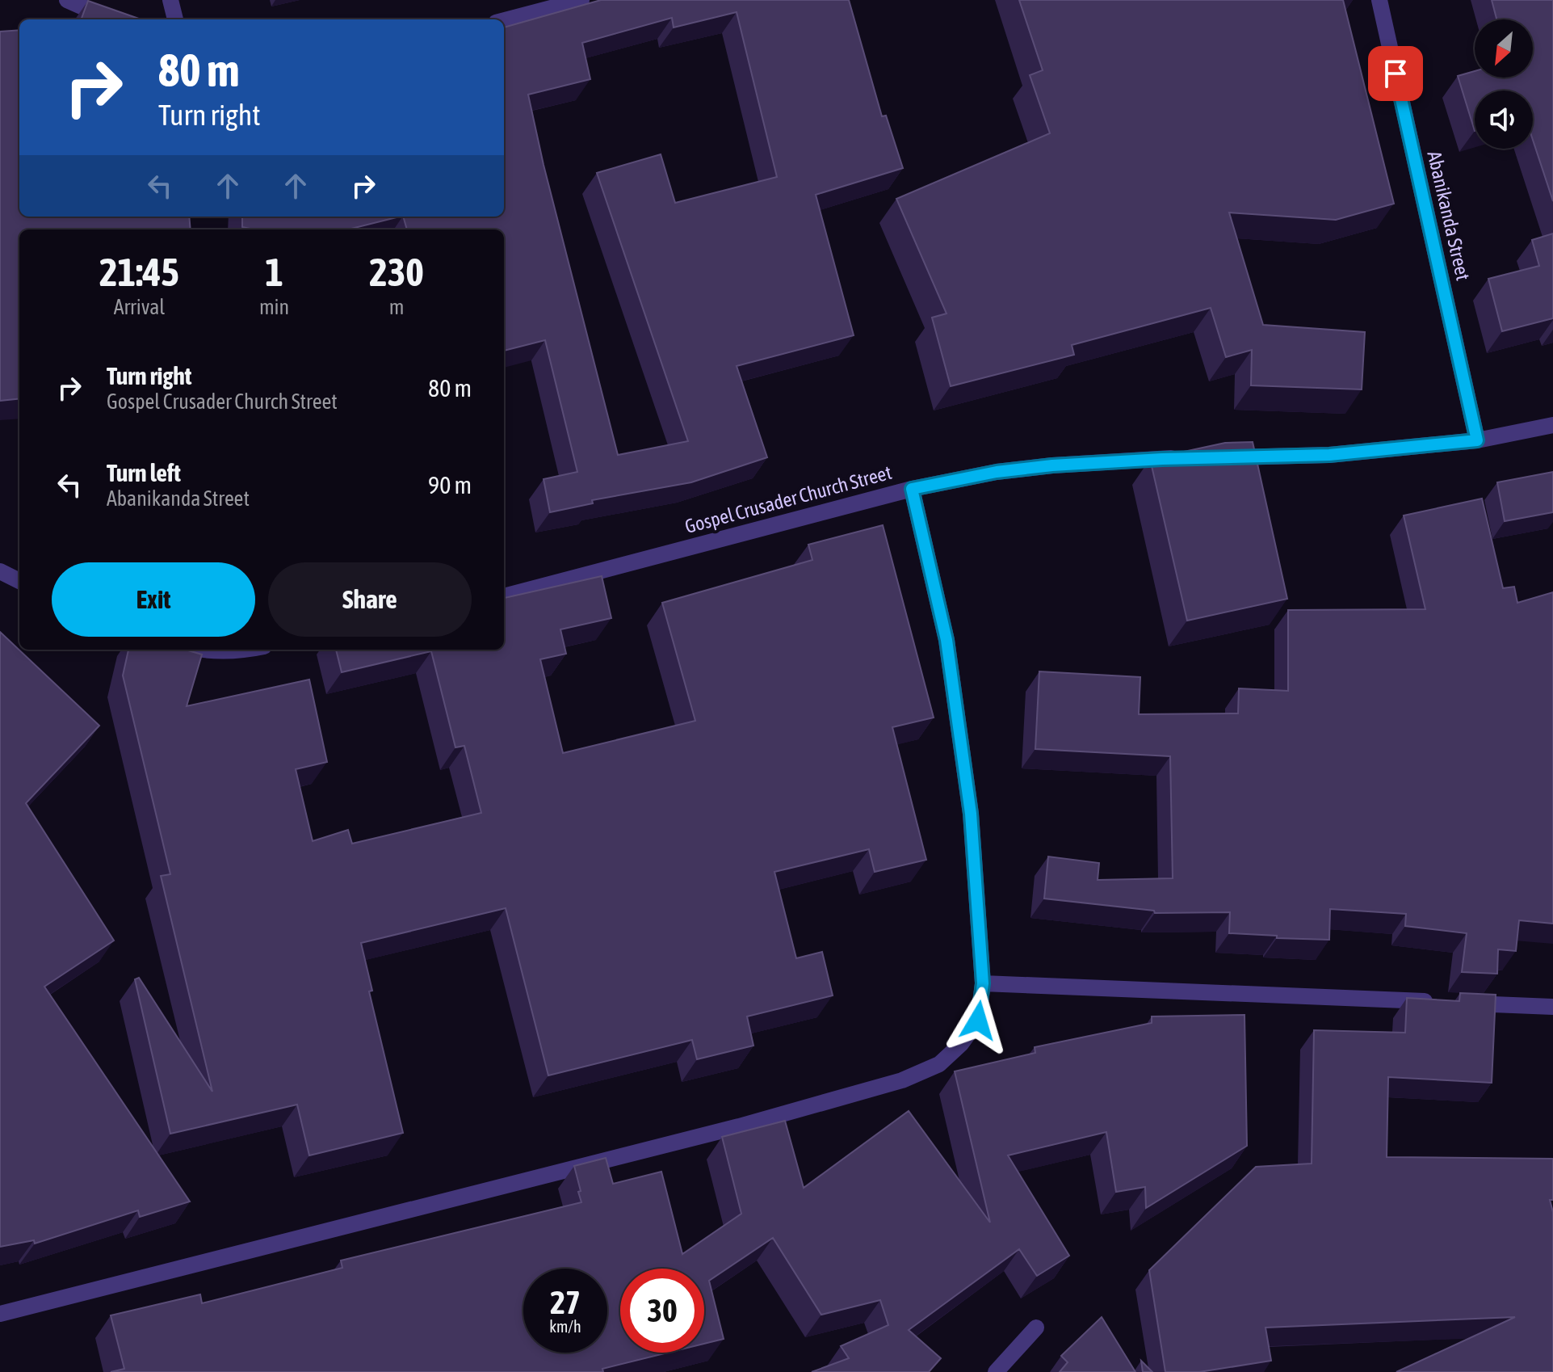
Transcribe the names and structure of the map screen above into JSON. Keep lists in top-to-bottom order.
{
  "streets": {
    "street": ["Abanikanda Street", "Gospel Crusader Church Street"]
  },
  "north": "bottom left",
  "page": {
    "turn": ["80 m", "Turn right"],
    "eta": [
      "21:45",
      "Arrival",
      "1",
      "min",
      "230",
      "m"
    ],
    "list": [
      {
        "name": "Turn right",
        "note": "Gospel Crusader Church Street",
        "value": "80 m"
      },
      {
        "name": "Turn left",
        "note": "Abanikanda Street",
        "value": "90 m"
      }
    ],
    "buttons": ["Exit", "Share"],
    "speed": "27 km/h",
    "limit": "30"
  }
}
